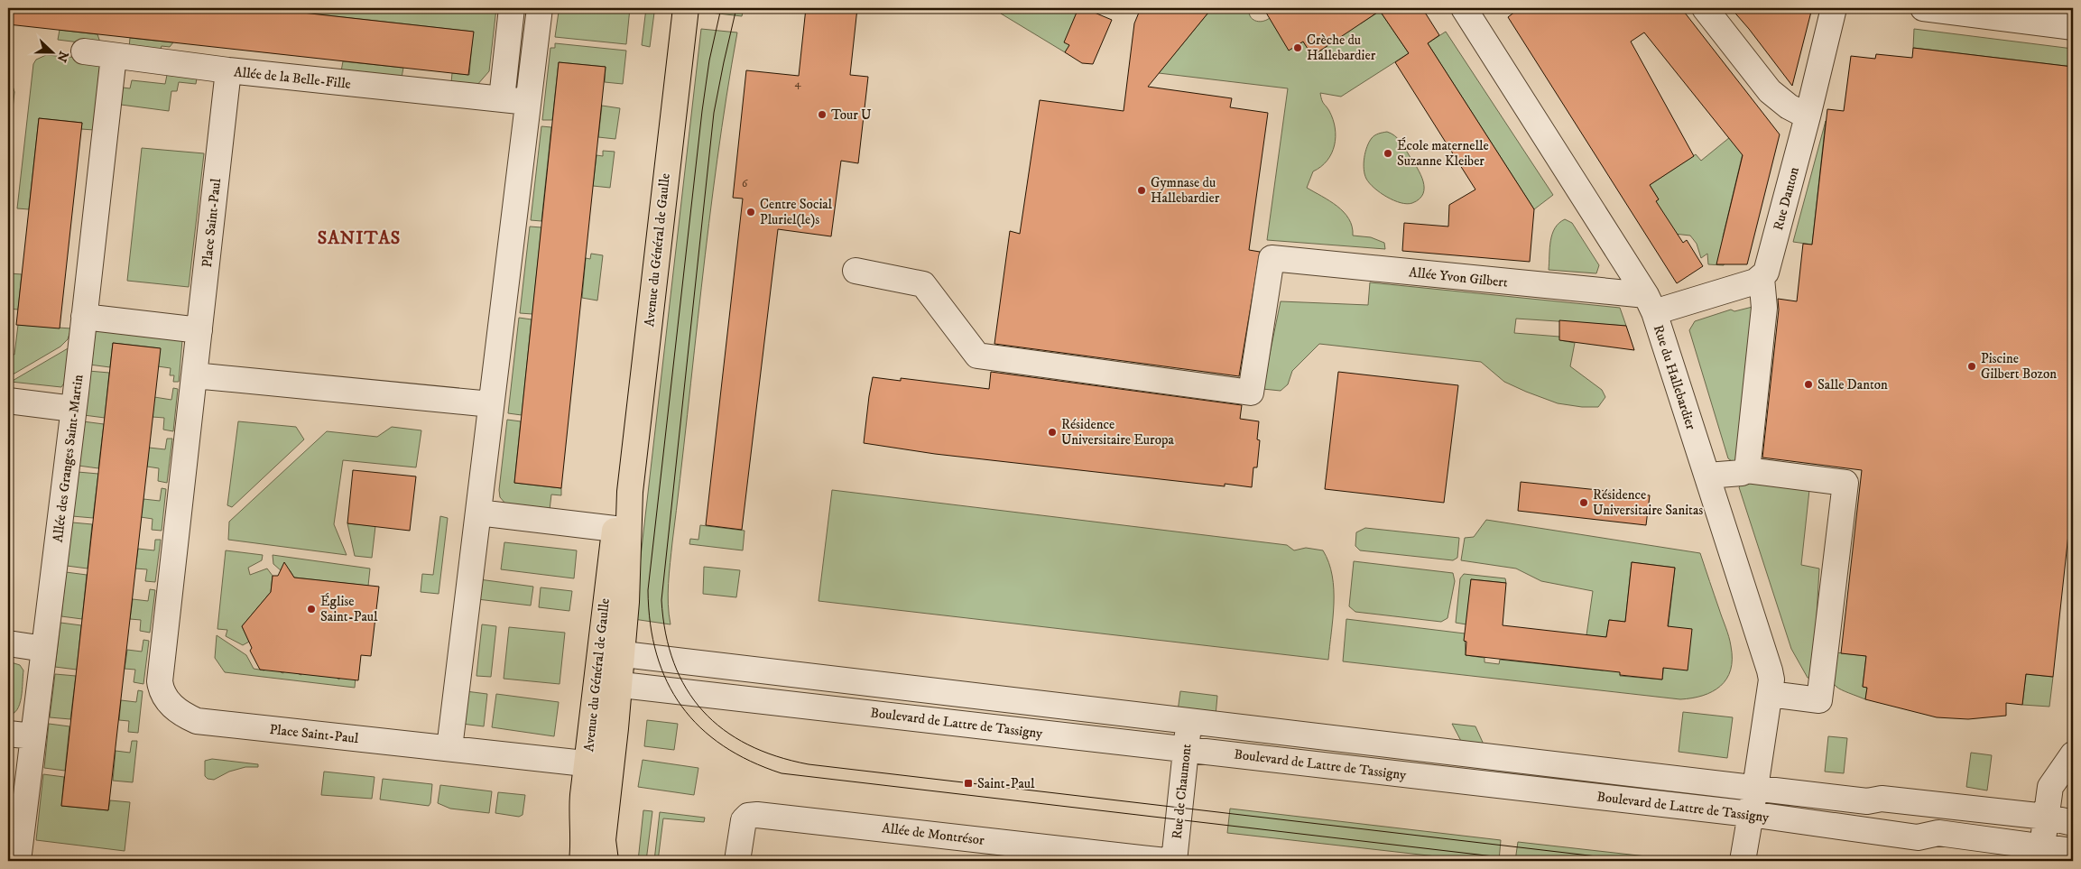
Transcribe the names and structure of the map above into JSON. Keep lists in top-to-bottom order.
{
  "streets": {
    "main road": ["Avenue du Général de Gaulle"],
    "street": [
      "Allée de la Belle-Fille",
      "Rue Danton",
      "Place Saint-Paul",
      "Allée Yvon Gilbert",
      "Rue du Hallebardier",
      "Allée des Granges Saint-Martin",
      "Boulevard de Lattre de Tassigny",
      "Rue de Chaumont",
      "Allée de Montrésor"
    ]
  },
  "crossings": [
    ["Allée de la Belle-Fille", "Place Saint-Paul"],
    ["Allée de la Belle-Fille", "Allée des Granges Saint-Martin"],
    ["Place Saint-Paul", "Avenue du Général de Gaulle"],
    ["Avenue du Général de Gaulle", "Boulevard de Lattre de Tassigny"],
    ["Allée Yvon Gilbert", "Rue du Hallebardier"],
    ["Rue du Hallebardier", "Boulevard de Lattre de Tassigny"],
    ["Boulevard de Lattre de Tassigny", "Rue de Chaumont"]
  ],
  "districts": ["SANITAS"],
  "places": {
    "other": [
      "Crèche du Hallebardier",
      "Tour U",
      "École maternelle Suzanne Kleiber",
      "Gymnase du Hallebardier",
      "Centre Social Pluriel(le)s",
      "Piscine Gilbert Bozon",
      "Salle Danton",
      "Résidence Universitaire Europa",
      "Résidence Universitaire Sanitas",
      "Église Saint-Paul"
    ],
    "transit": ["Saint-Paul"]
  },
  "house_numbers": ["4", "6"],
  "north": "right"
}
